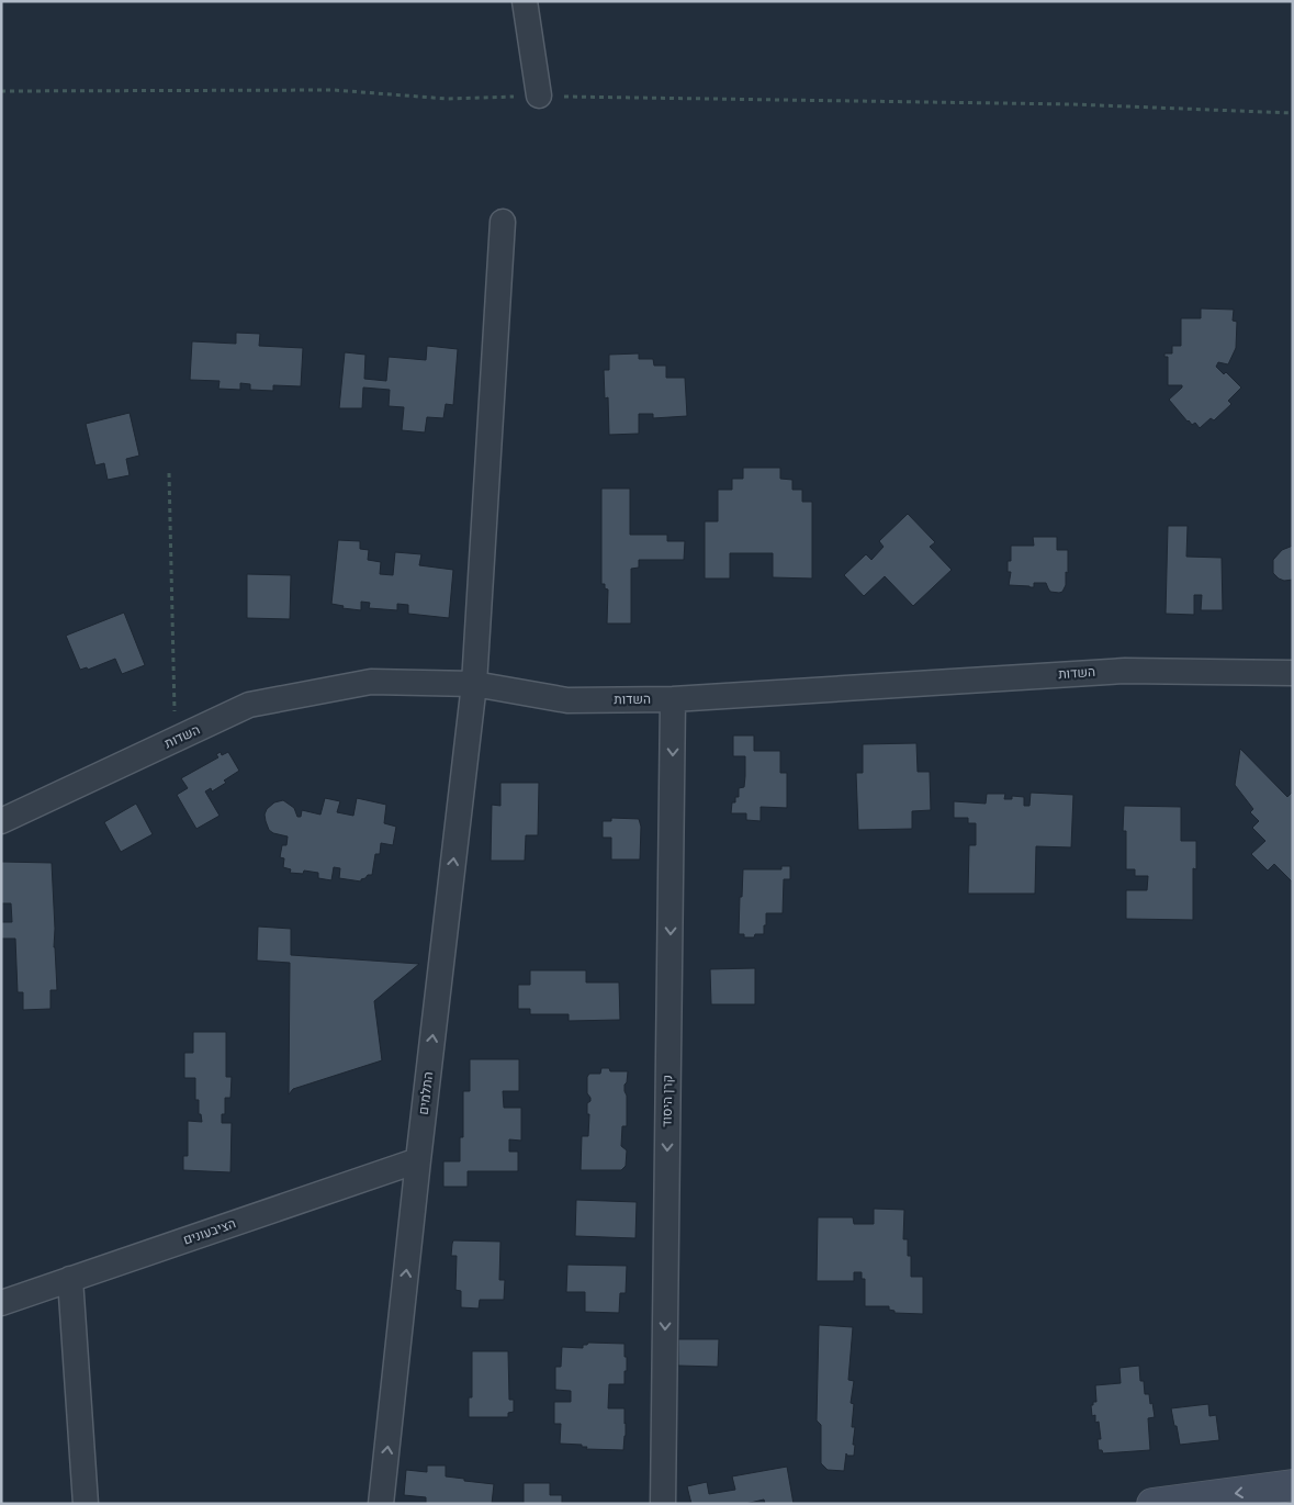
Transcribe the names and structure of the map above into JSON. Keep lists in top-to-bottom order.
{
  "streets": {
    "street": [
      "השדות",
      "התלמים",
      "קרן היסוד",
      "הציבעונים"
    ]
  },
  "crossings": [
    ["השדות", "התלמים"],
    ["השדות", "קרן היסוד"],
    ["התלמים", "הציבעונים"]
  ],
  "one_way": ["התלמים", "קרן היסוד"]
}
